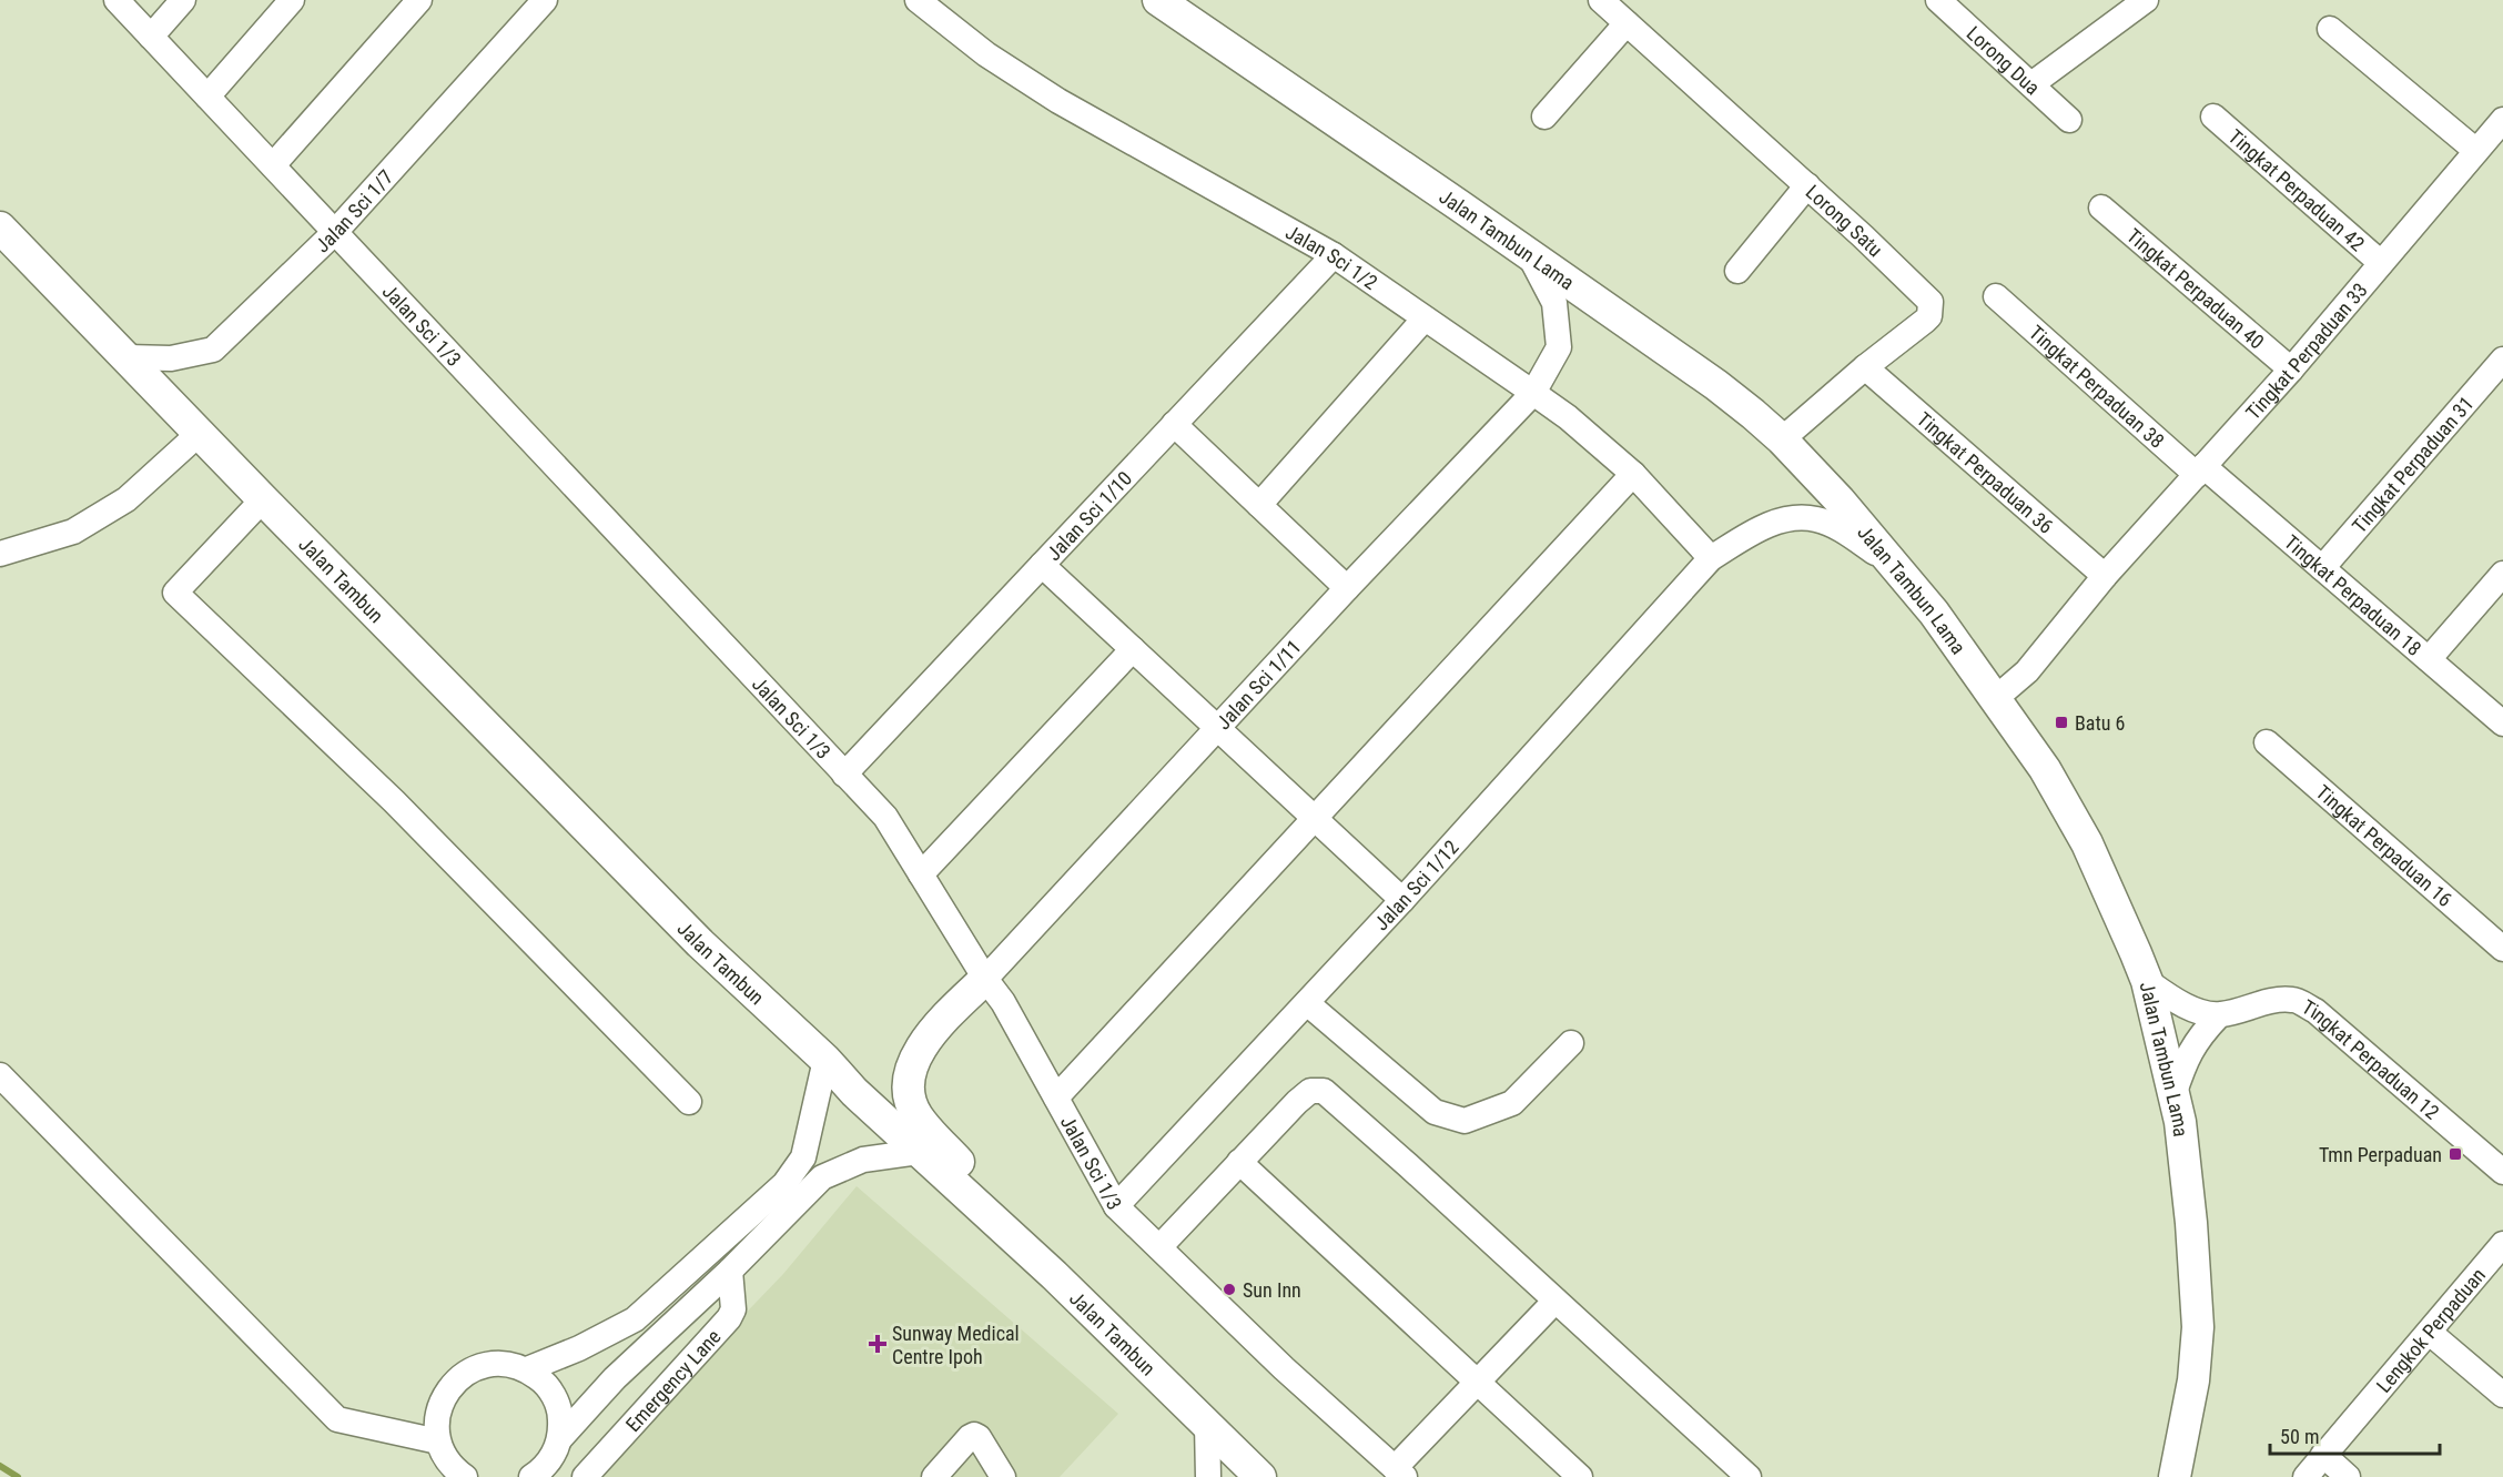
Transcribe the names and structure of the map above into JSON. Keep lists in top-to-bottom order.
{
  "streets": {
    "main road": ["Jalan Tambun Lama", "Jalan Tambun"],
    "street": [
      "Lorong Dua",
      "Tingkat Perpaduan 42",
      "Jalan Sci 1/7",
      "Lorong Satu",
      "Jalan Sci 1/2",
      "Tingkat Perpaduan 40",
      "Jalan Sci 1/3",
      "Tingkat Perpaduan 33",
      "Tingkat Perpaduan 38",
      "Tingkat Perpaduan 31",
      "Tingkat Perpaduan 36",
      "Jalan Sci 1/10",
      "Tingkat Perpaduan 18",
      "Jalan Sci 1/11",
      "Tingkat Perpaduan 16",
      "Jalan Sci 1/12",
      "Tingkat Perpaduan 12",
      "Lengkok Perpaduan",
      "Emergency Lane"
    ]
  },
  "crossings": [
    ["Tingkat Perpaduan 42", "Tingkat Perpaduan 33"],
    ["Jalan Sci 1/7", "Jalan Sci 1/3"],
    ["Jalan Sci 1/7", "Jalan Tambun"],
    ["Lorong Satu", "Jalan Tambun Lama"],
    ["Lorong Satu", "Tingkat Perpaduan 36"],
    ["Jalan Tambun Lama", "Tingkat Perpaduan 33"],
    ["Jalan Tambun Lama", "Jalan Sci 1/11"],
    ["Jalan Tambun Lama", "Jalan Sci 1/12"],
    ["Jalan Sci 1/2", "Jalan Sci 1/10"],
    ["Jalan Sci 1/2", "Jalan Sci 1/11"],
    ["Jalan Sci 1/2", "Jalan Sci 1/12"],
    ["Tingkat Perpaduan 40", "Tingkat Perpaduan 33"],
    ["Jalan Sci 1/3", "Jalan Sci 1/10"],
    ["Jalan Sci 1/3", "Jalan Sci 1/11"],
    ["Jalan Sci 1/3", "Jalan Sci 1/12"],
    ["Tingkat Perpaduan 33", "Tingkat Perpaduan 38"],
    ["Tingkat Perpaduan 33", "Tingkat Perpaduan 36"],
    ["Tingkat Perpaduan 33", "Tingkat Perpaduan 18"],
    ["Tingkat Perpaduan 38", "Tingkat Perpaduan 18"],
    ["Tingkat Perpaduan 31", "Tingkat Perpaduan 18"]
  ],
  "places": {
    "transit": ["Batu 6", "Tmn Perpaduan"],
    "other": ["Sun Inn"],
    "health": ["Sunway Medical Centre Ipoh"]
  },
  "scale_bar": "50 m"
}
